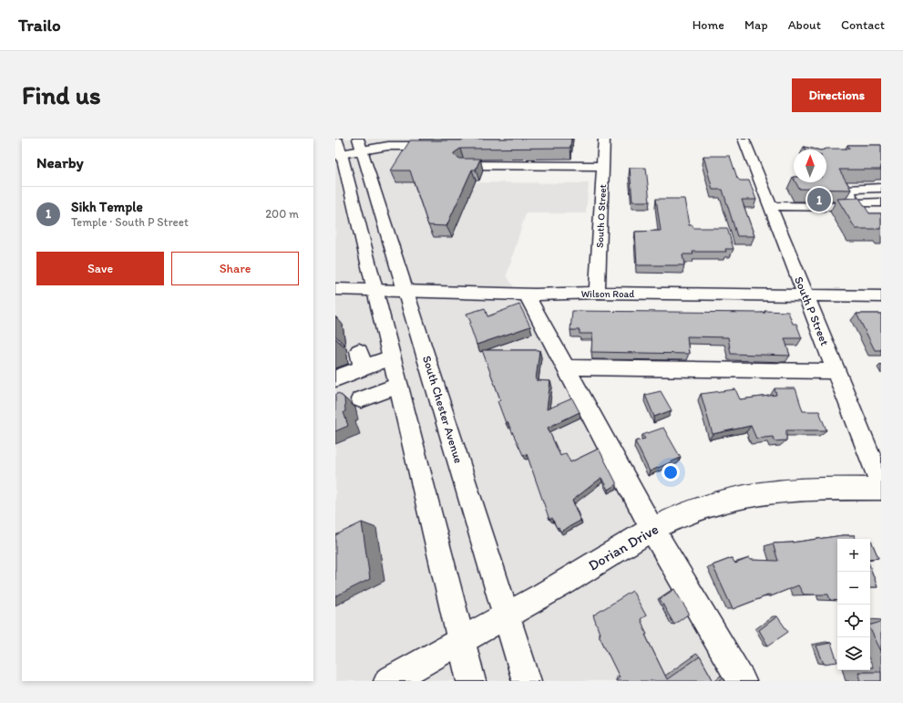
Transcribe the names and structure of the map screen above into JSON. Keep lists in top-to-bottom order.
{
  "streets": {
    "street": [
      "South O Street",
      "Wilson Road",
      "South P Street",
      "South Chester Avenue",
      "Dorian Drive"
    ]
  },
  "crossings": [
    ["South O Street", "Wilson Road"],
    ["Wilson Road", "South P Street"],
    ["Wilson Road", "South Chester Avenue"],
    ["South Chester Avenue", "Dorian Drive"]
  ],
  "north": "top",
  "page": {
    "header": "Trailo",
    "nav": [
      "Home",
      "Map",
      "About",
      "Contact"
    ],
    "buttons": [
      "Directions",
      ["Save", "Share"]
    ],
    "title": "Find us",
    "heading": "Nearby",
    "list": [
      {
        "mark": "1",
        "name": "Sikh Temple",
        "note": "Temple · South P Street",
        "value": "200 m"
      }
    ],
    "pins": "1",
    "map_buttons": ["+", "−"]
  }
}
